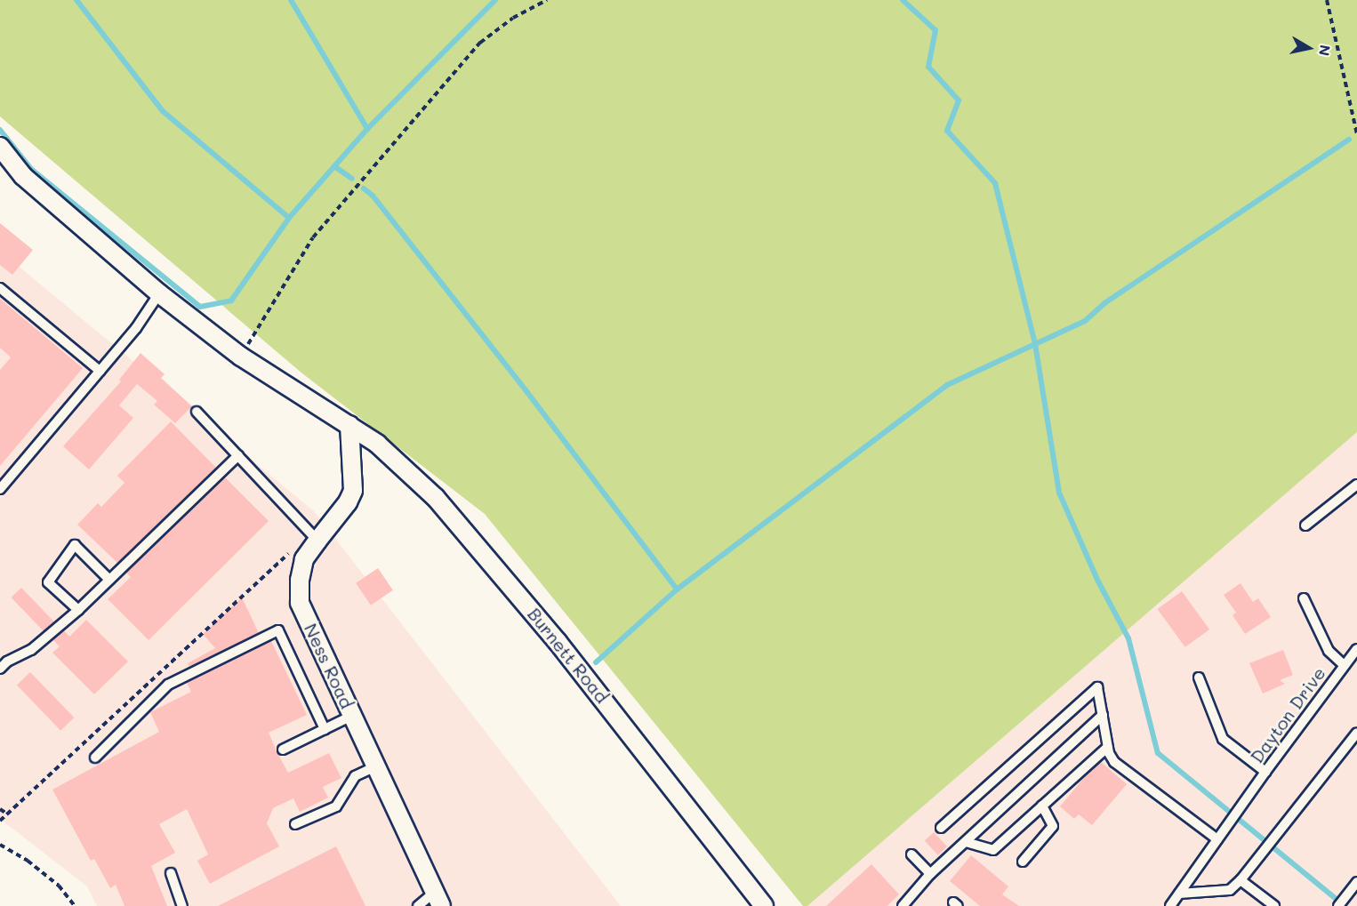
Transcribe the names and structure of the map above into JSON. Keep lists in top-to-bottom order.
{
  "streets": {
    "street": ["Burnett Road", "Ness Road"],
    "lane": ["Dayton Drive"]
  },
  "crossings": [
    ["Burnett Road", "Ness Road"]
  ],
  "north": "right"
}
